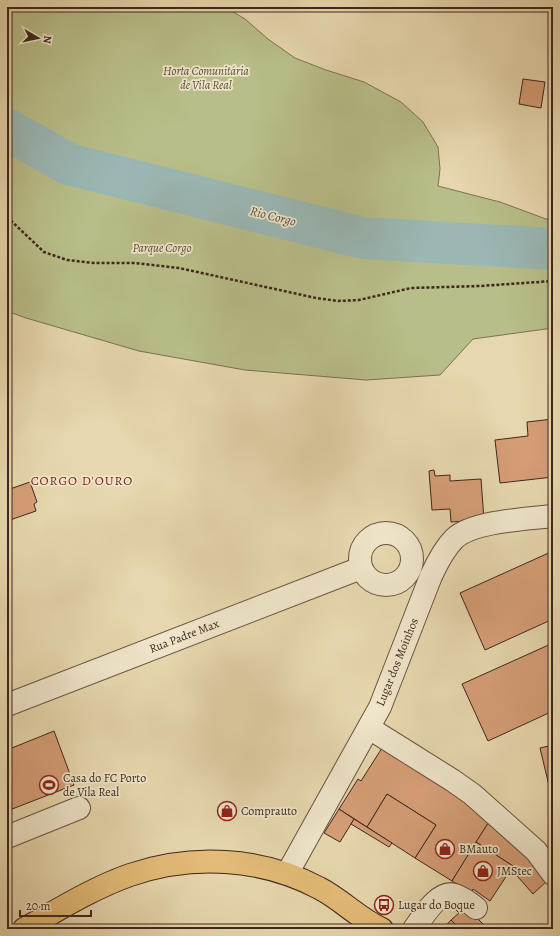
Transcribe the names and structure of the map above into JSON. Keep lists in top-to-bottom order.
{
  "streets": {
    "street": ["Rua Padre Max", "Lugar dos Moinhos"]
  },
  "districts": ["CORGO D'OURO"],
  "water": ["Rio Corgo"],
  "parks": ["Horta Comunitária de Vila Real", "Parque Corgo"],
  "places": {
    "sports": ["Casa do FC Porto de Vila Real"],
    "shop": ["Comprauto", "BMauto", "JMStec"],
    "bus stop": ["Lugar do Boque"]
  },
  "scale_bar": "20 m",
  "north": "right"
}
